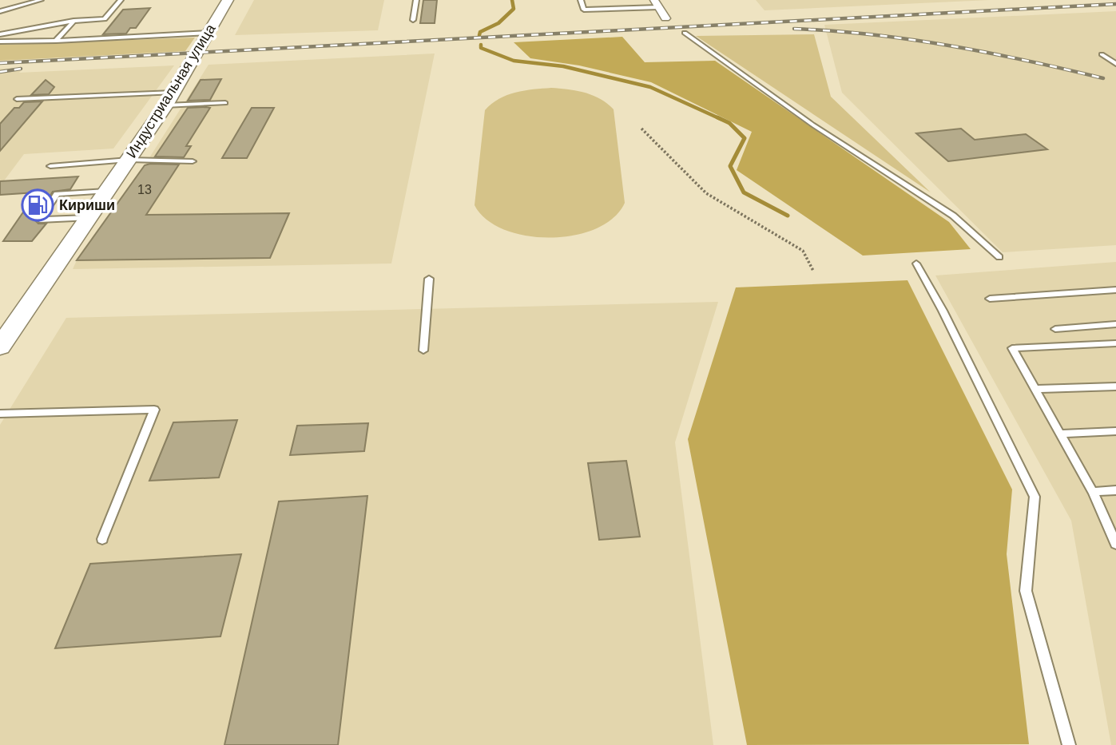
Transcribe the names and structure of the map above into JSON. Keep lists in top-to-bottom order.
{
  "streets": {
    "main road": ["Индустриальная улица"]
  },
  "places": {
    "fuel station": ["Кириши"]
  },
  "house_numbers": ["13"]
}
